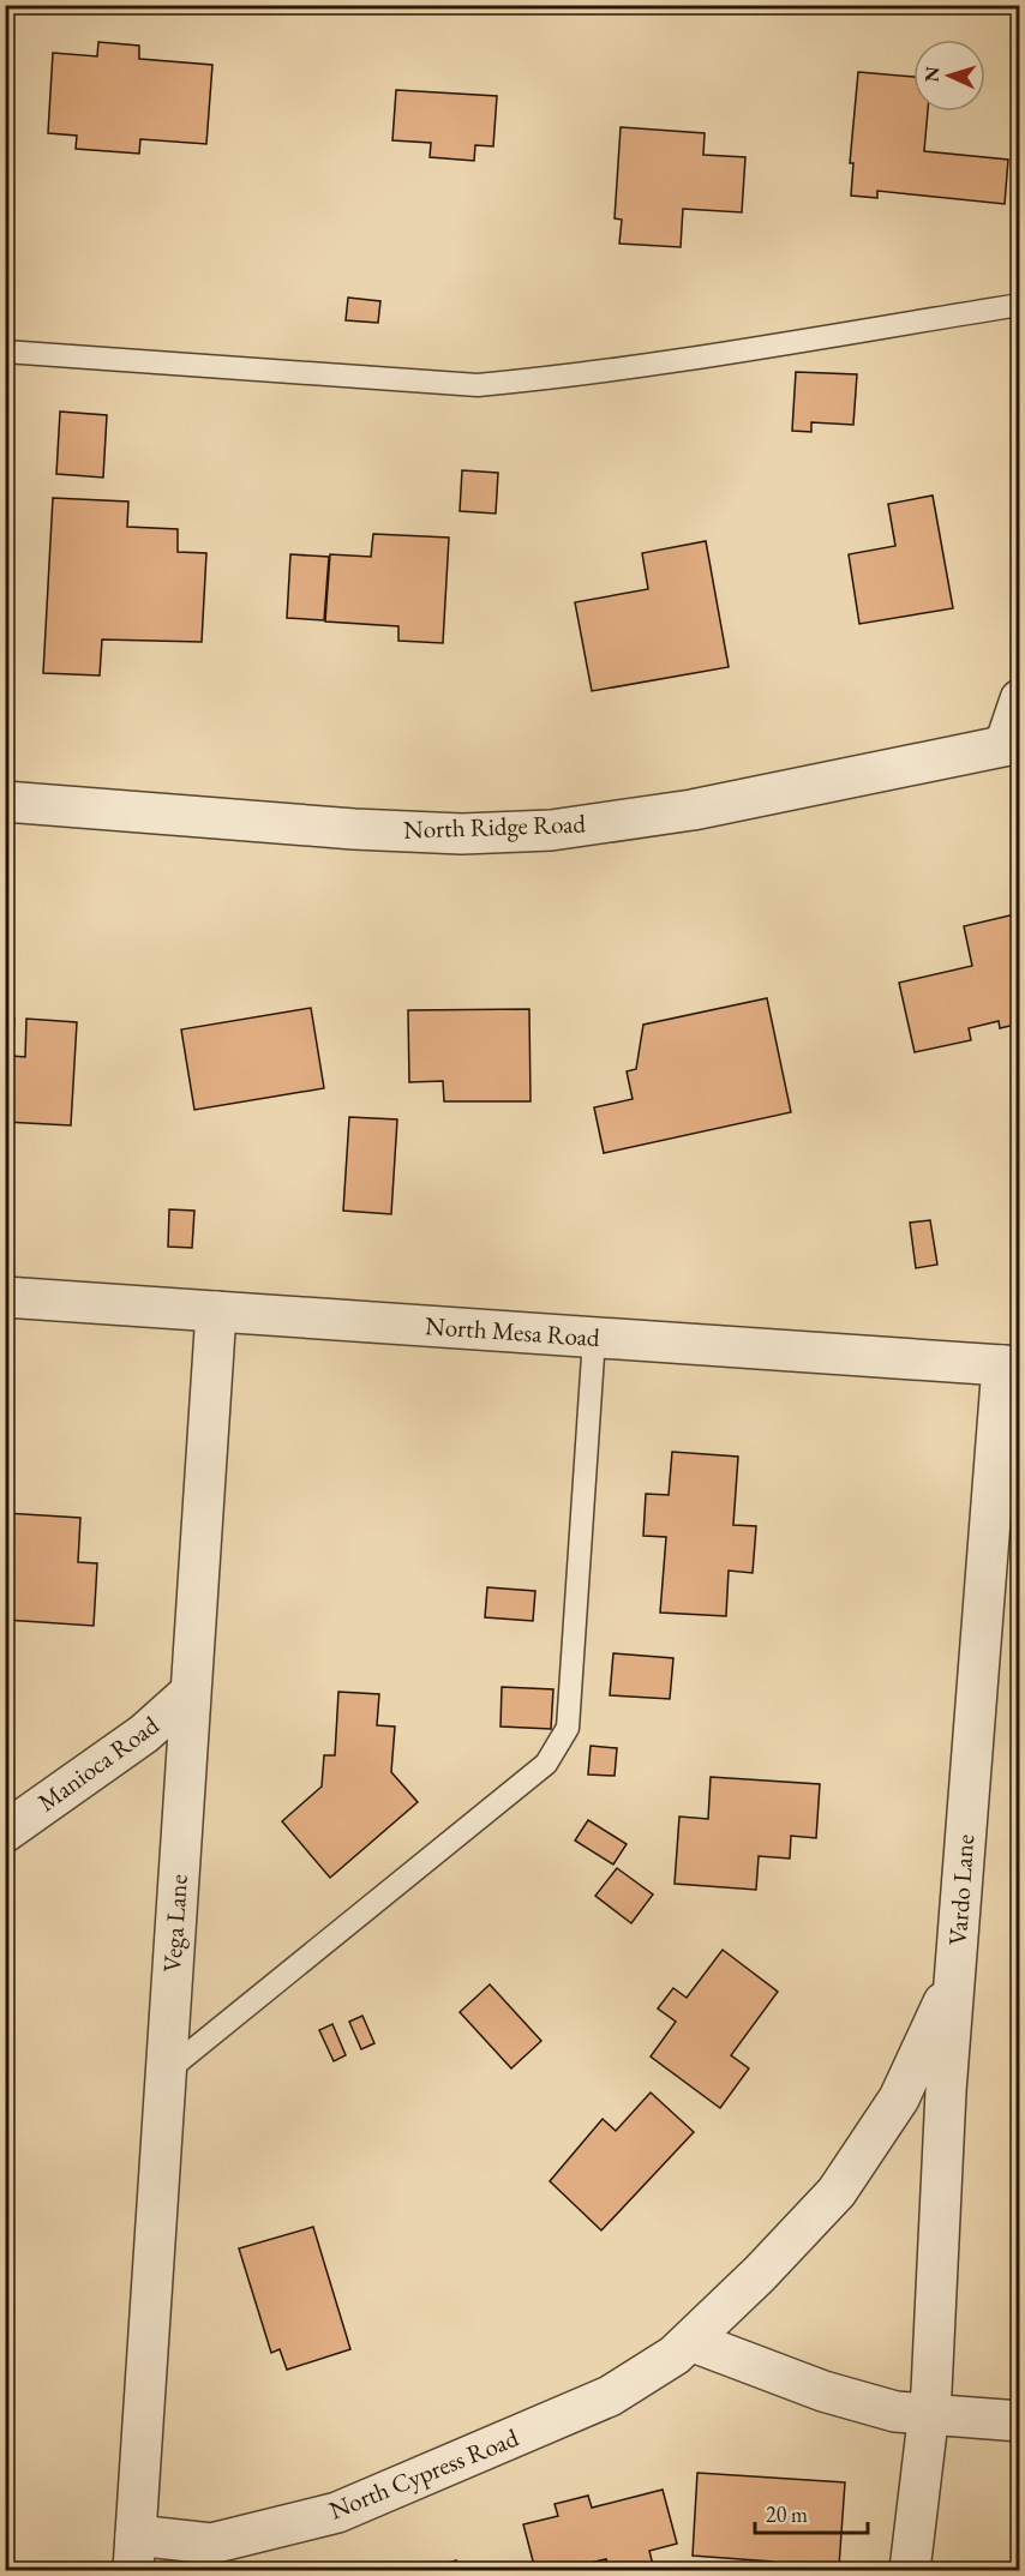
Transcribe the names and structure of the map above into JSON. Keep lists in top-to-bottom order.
{
  "streets": {
    "street": [
      "North Ridge Road",
      "North Mesa Road",
      "Manioca Road",
      "Vardo Lane",
      "Vega Lane",
      "North Cypress Road"
    ]
  },
  "crossings": [
    ["North Mesa Road", "Vardo Lane"],
    ["North Mesa Road", "Vega Lane"],
    ["Manioca Road", "Vega Lane"],
    ["Vardo Lane", "North Cypress Road"],
    ["Vega Lane", "North Cypress Road"]
  ],
  "scale_bar": "20 m",
  "north": "left"
}
